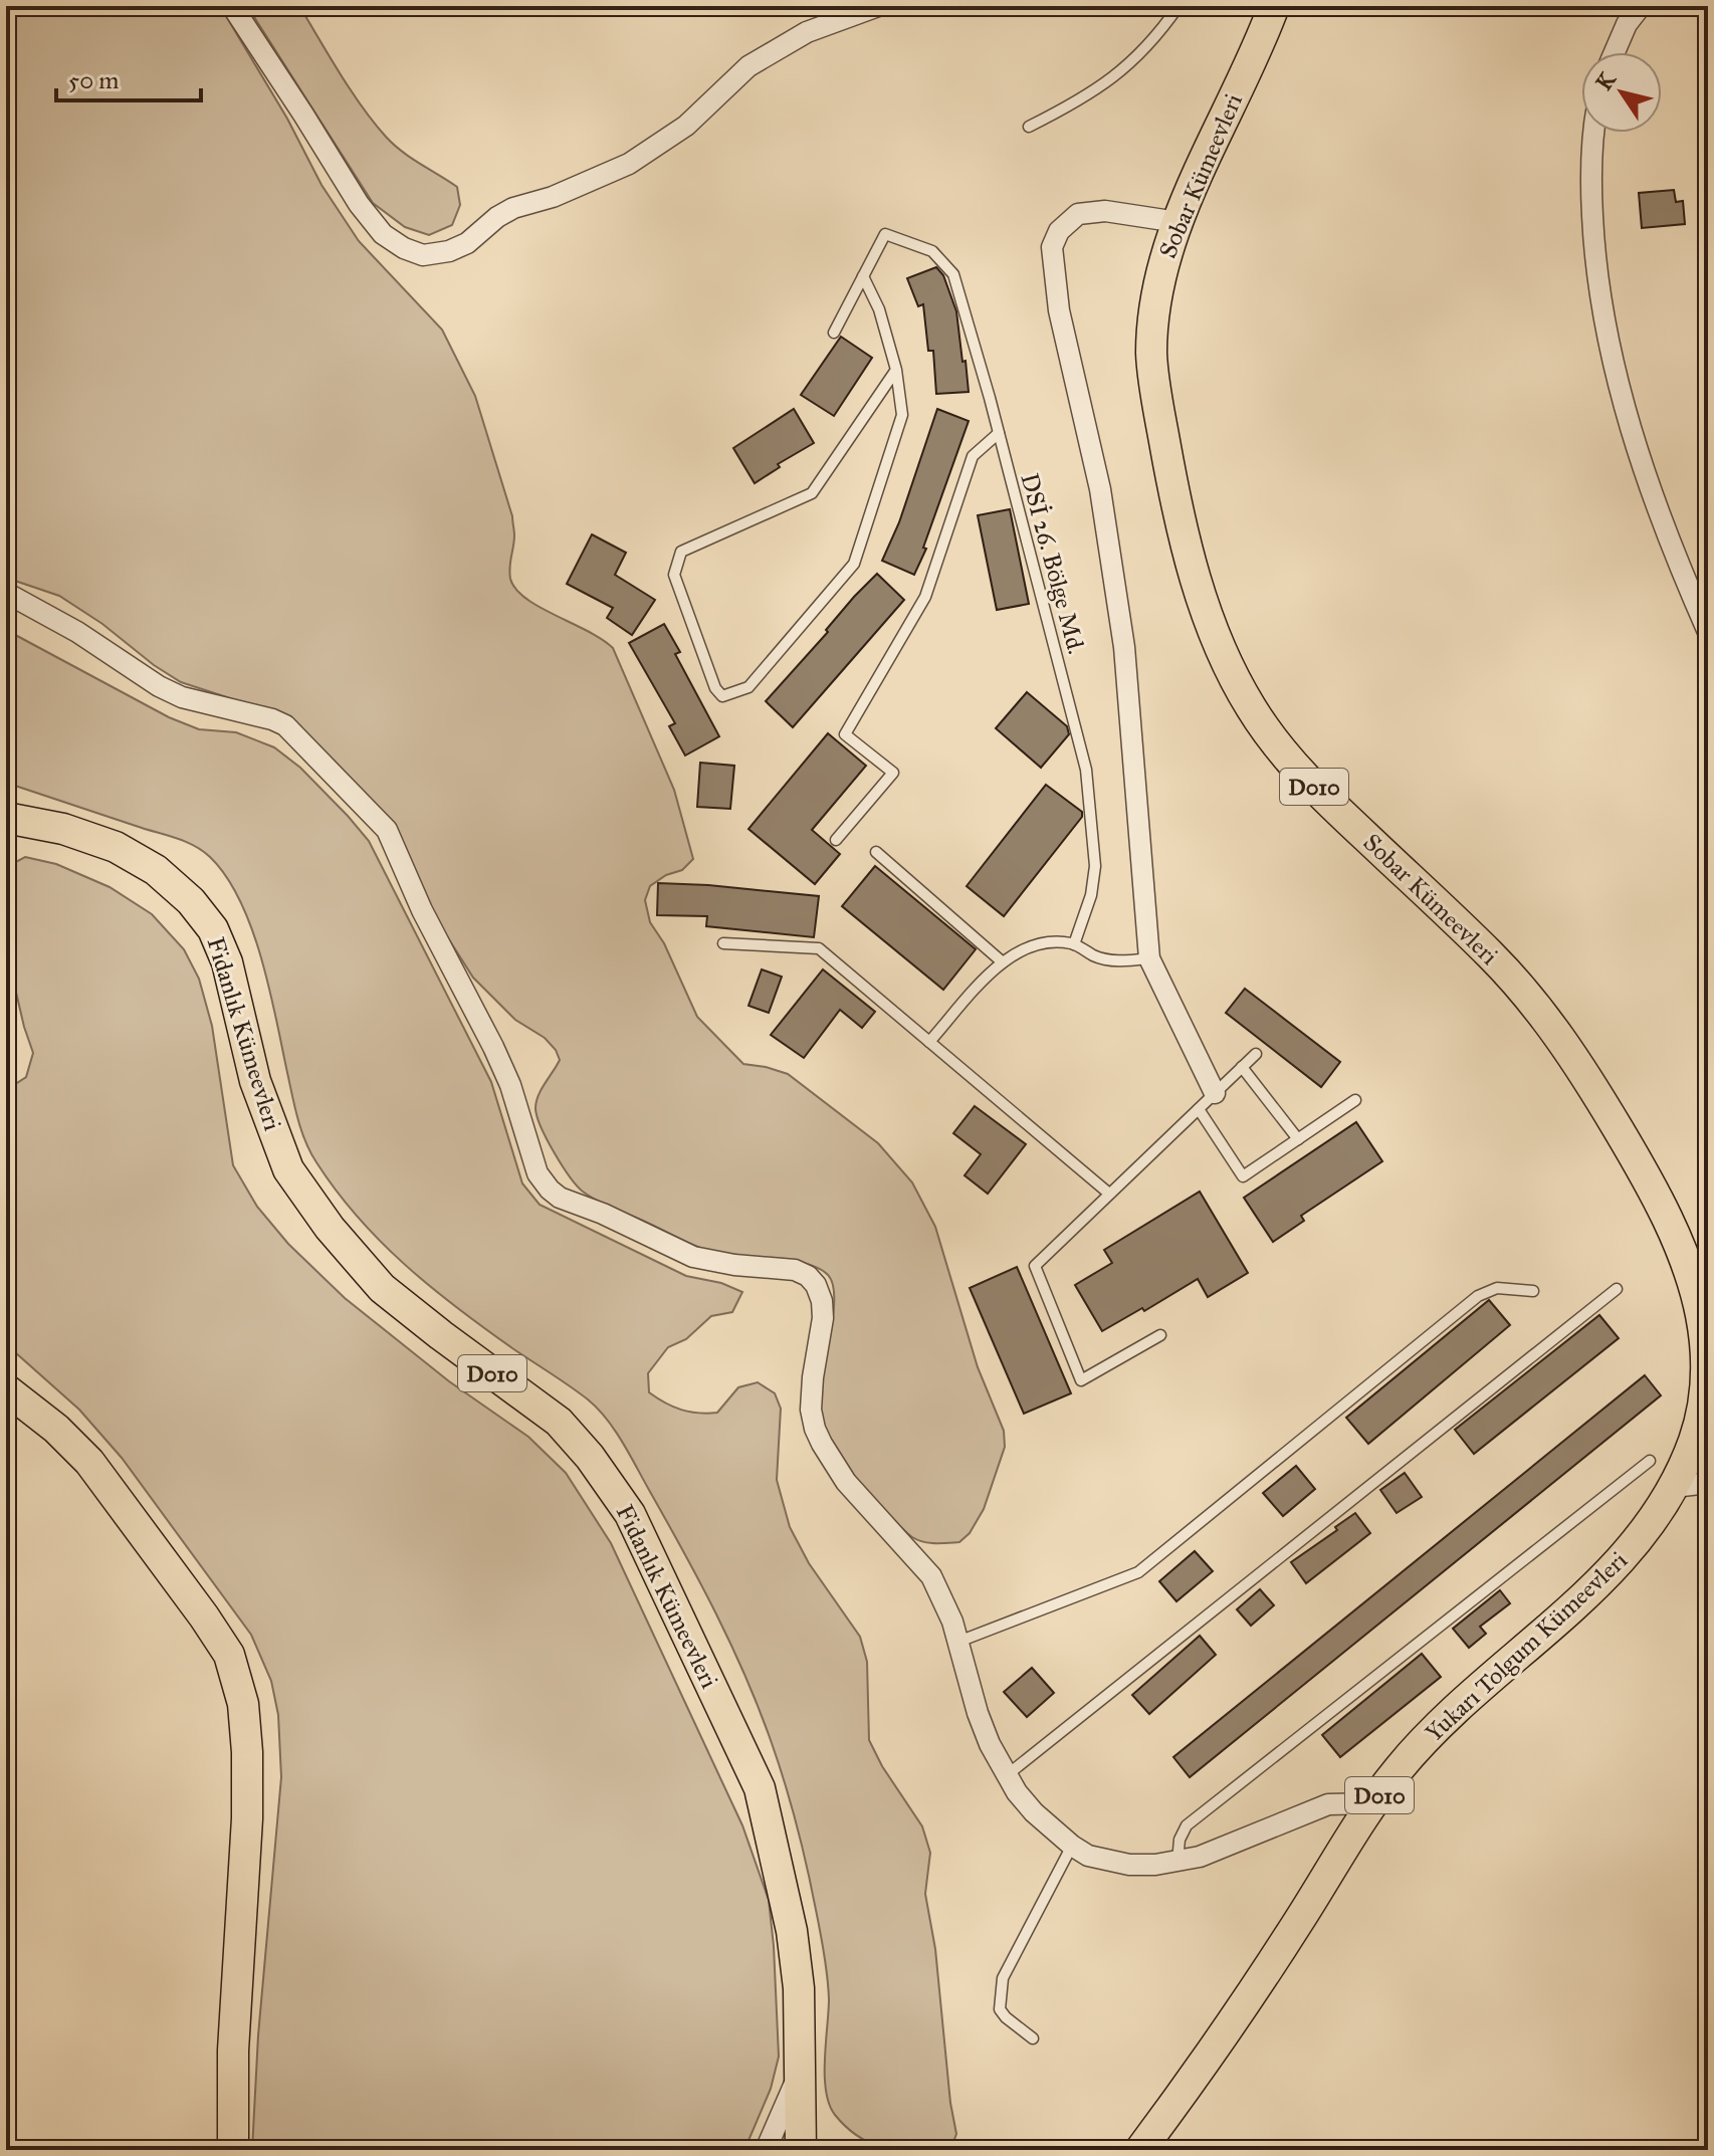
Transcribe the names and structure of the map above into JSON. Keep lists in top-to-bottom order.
{
  "streets": {
    "main road": [
      "Sobar Kümeevleri",
      "D010",
      "Fidanlık Kümeevleri",
      "Yukarı Tolgum Kümeevleri"
    ],
    "lane": ["DSİ 26. Bölge Md."]
  },
  "crossings": [
    ["Sobar Kümeevleri", "Yukarı Tolgum Kümeevleri"],
    ["D010", "Fidanlık Kümeevleri"]
  ],
  "scale_bar": "50 m",
  "north": "top left"
}
